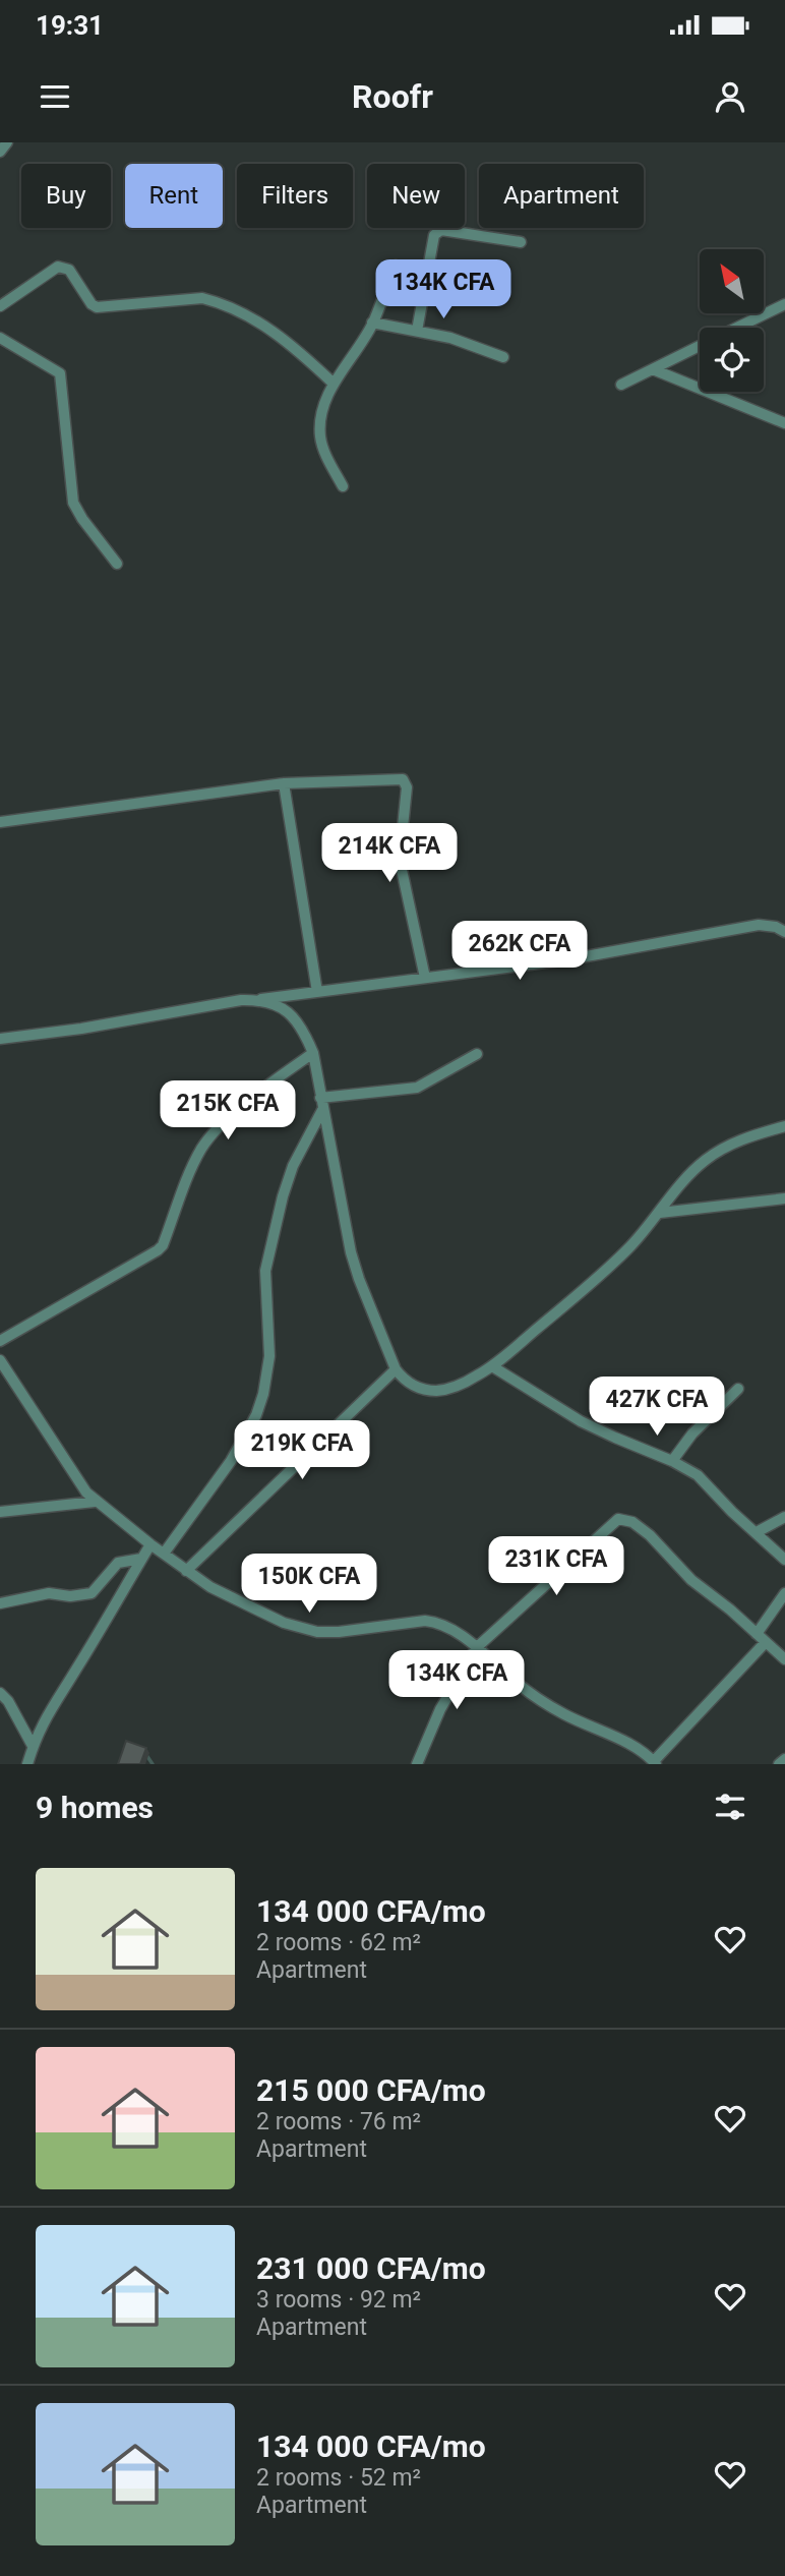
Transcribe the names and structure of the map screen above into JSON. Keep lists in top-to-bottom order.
{
  "north": "top left",
  "page": {
    "status": "19:31",
    "header": "Roofr",
    "chip": [
      "Buy",
      "Rent",
      "Filters",
      "New",
      "Apartment"
    ],
    "price": [
      "134K CFA",
      "214K CFA",
      "262K CFA",
      "215K CFA",
      "427K CFA",
      "219K CFA",
      "231K CFA",
      "150K CFA",
      "134K CFA"
    ],
    "heading": "9 homes",
    "list": [
      {
        "name": "134 000 CFA/mo",
        "note": "2 rooms · 62 m² · Apartment"
      },
      {
        "name": "215 000 CFA/mo",
        "note": "2 rooms · 76 m² · Apartment"
      },
      {
        "name": "231 000 CFA/mo",
        "note": "3 rooms · 92 m² · Apartment"
      },
      {
        "name": "134 000 CFA/mo",
        "note": "2 rooms · 52 m² · Apartment"
      }
    ]
  }
}
